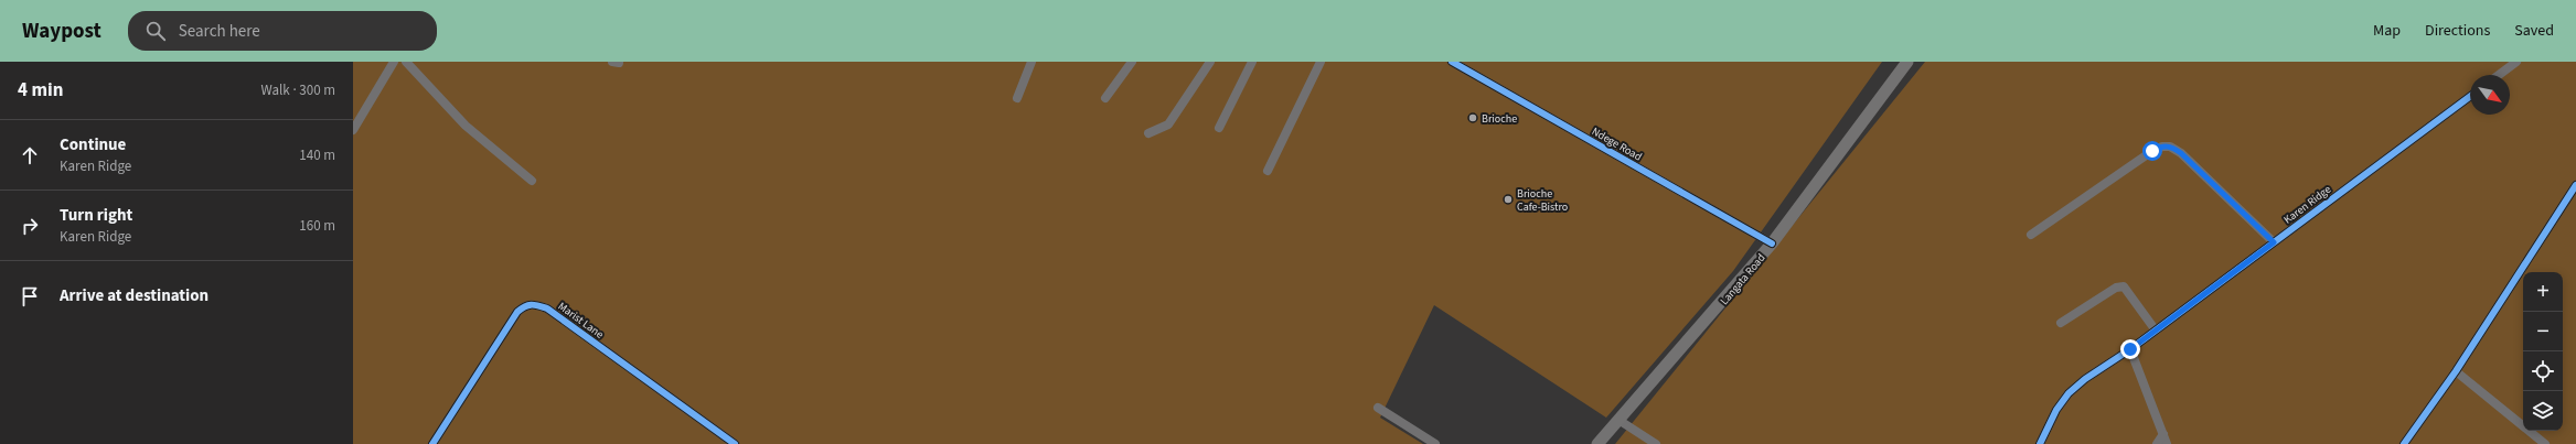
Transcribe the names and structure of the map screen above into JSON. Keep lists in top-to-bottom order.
{
  "streets": {
    "main road": ["Langata Road"],
    "street": ["Ndege Road", "Karen Ridge", "Marist Lane"]
  },
  "crossings": [
    ["Ndege Road", "Langata Road"]
  ],
  "places": ["Brioche", "Brioche Cafe-Bistro"],
  "north": "bottom right",
  "page": {
    "header": "Waypost",
    "search": "Search here",
    "nav": ["Map", "Directions", "Saved"],
    "heading": ["4 min", "Walk · 300 m"],
    "list": [
      ["Continue", "Karen Ridge", "140 m"],
      ["Turn right", "Karen Ridge", "160 m"],
      "Arrive at destination"
    ],
    "map_buttons": ["+", "−"]
  }
}
